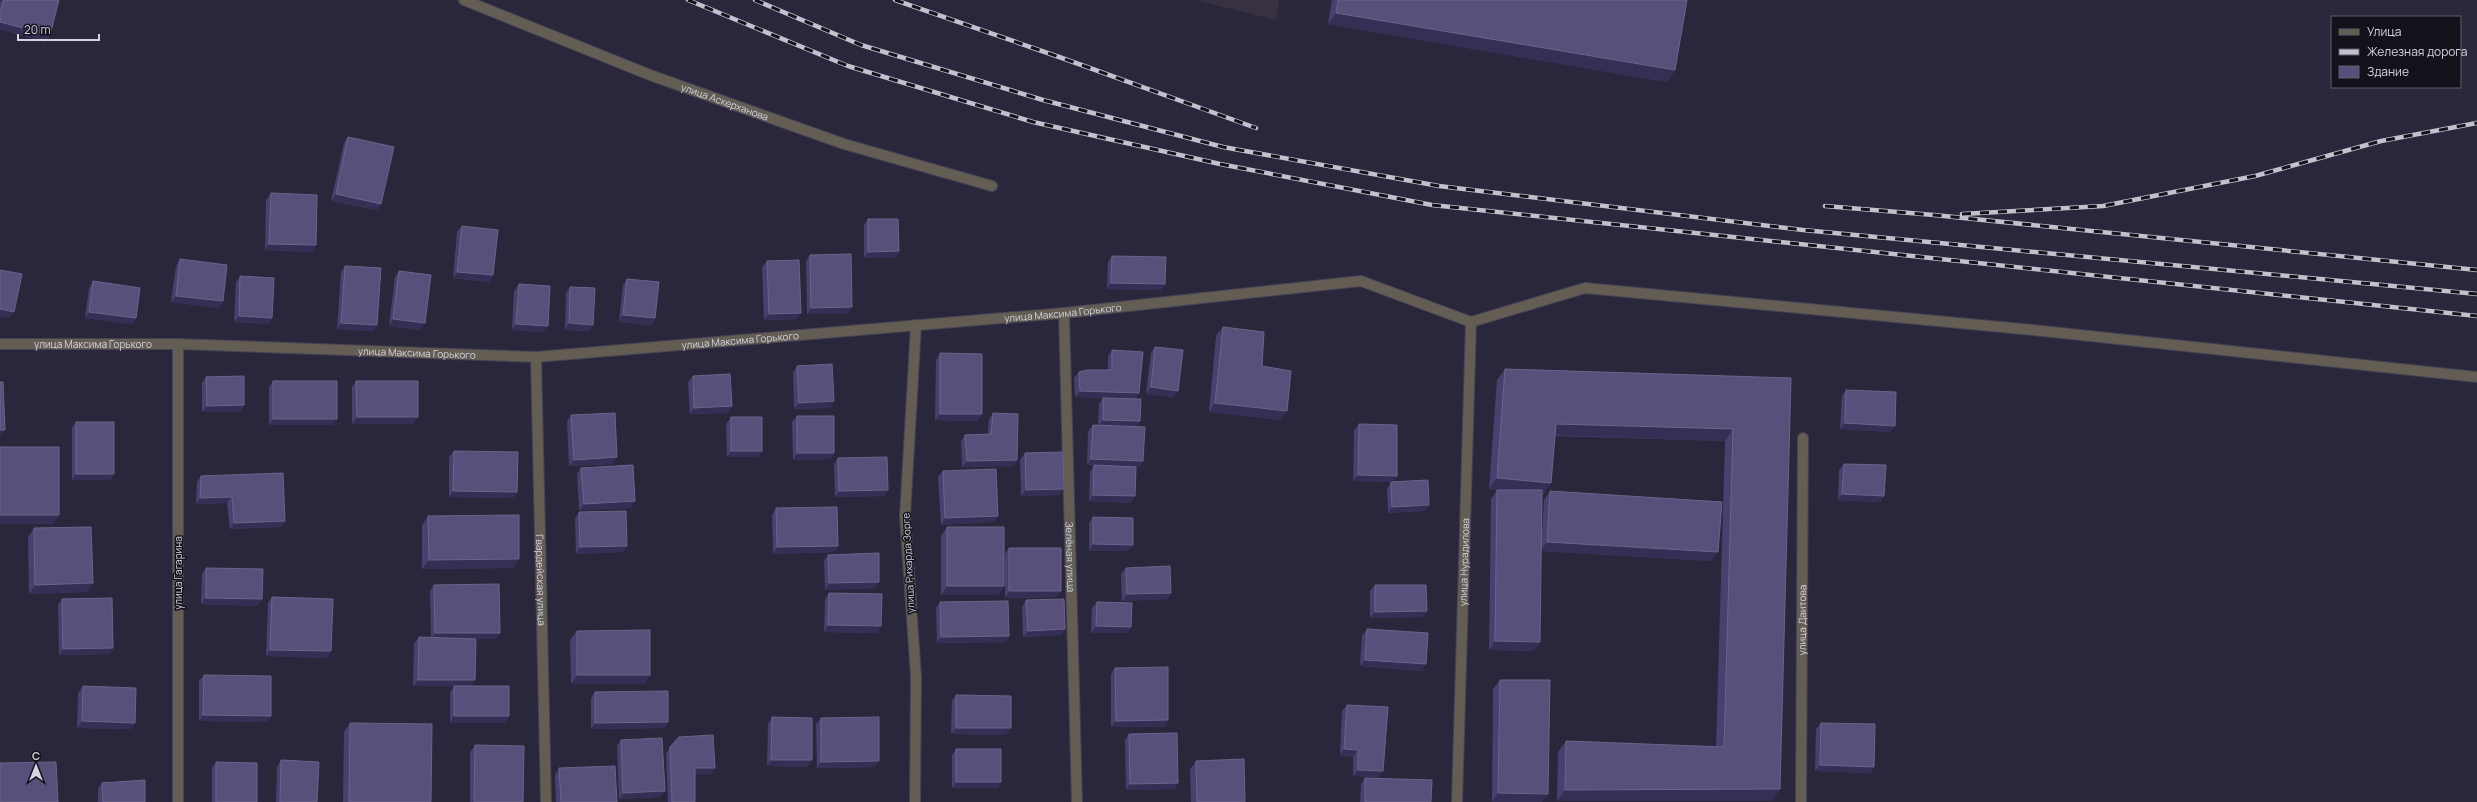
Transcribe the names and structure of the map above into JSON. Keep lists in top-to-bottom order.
{
  "streets": {
    "street": [
      "улица Аскерханова",
      "улица Максима Горького",
      "Зелёная улица",
      "улица Нурадилова",
      "улица Рихарда Зорге",
      "улица Гагарина",
      "Гвардейская улица",
      "улица Даитова"
    ]
  },
  "crossings": [
    ["улица Максима Горького", "Зелёная улица"],
    ["улица Максима Горького", "улица Нурадилова"],
    ["улица Максима Горького", "улица Рихарда Зорге"],
    ["улица Максима Горького", "улица Гагарина"],
    ["улица Максима Горького", "Гвардейская улица"]
  ],
  "legend": ["Улица", "Железная дорога", "Здание"],
  "scale_bar": "20 m",
  "north": "top"
}
